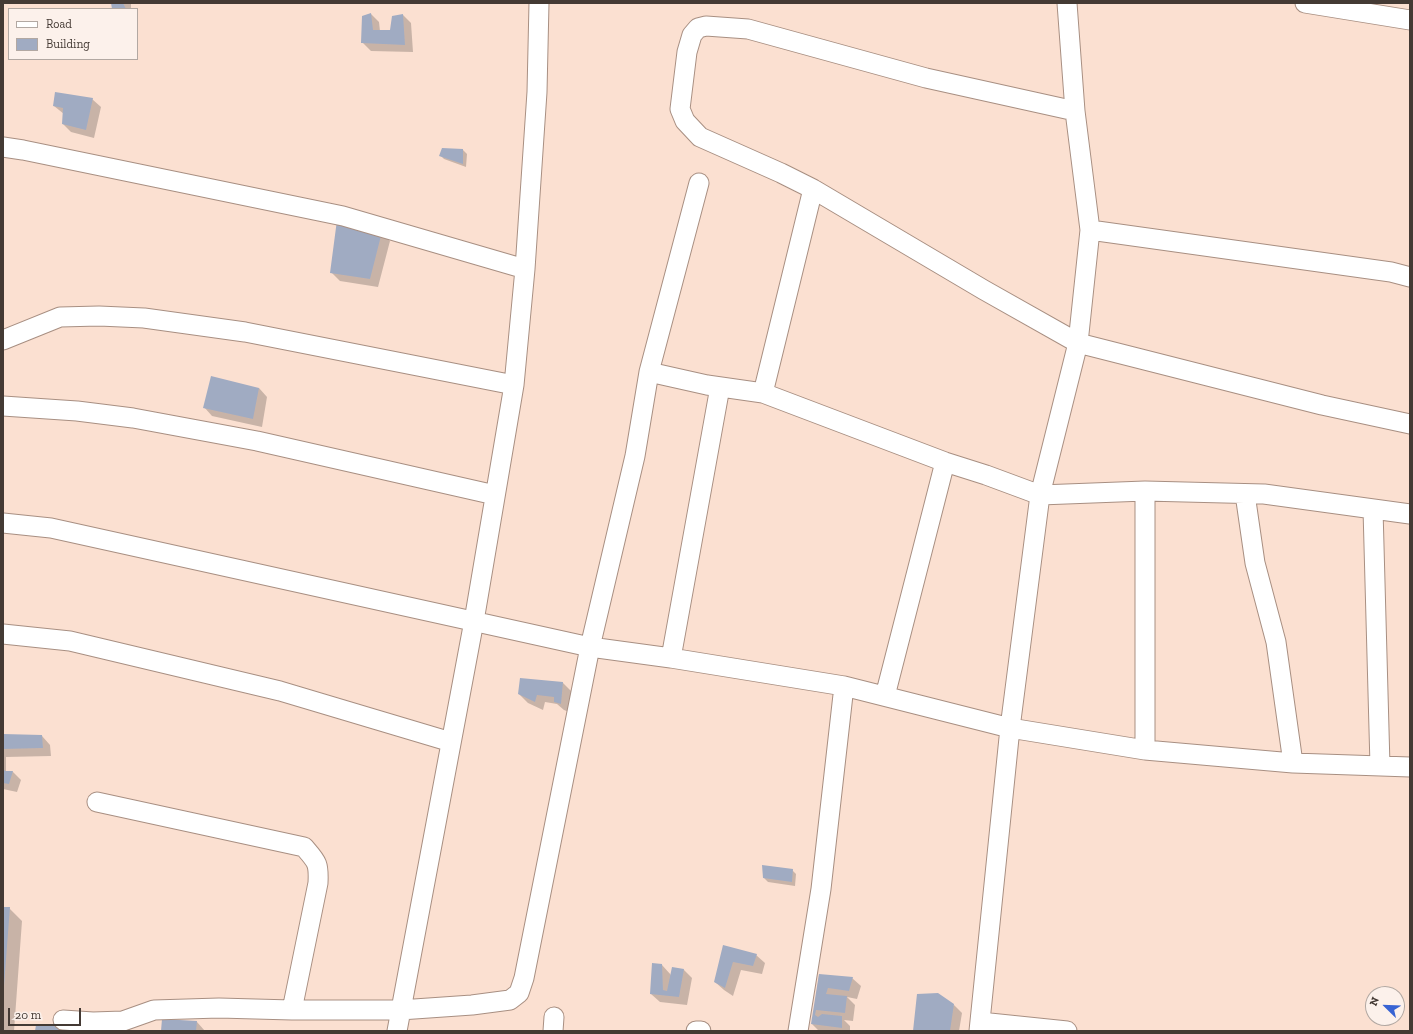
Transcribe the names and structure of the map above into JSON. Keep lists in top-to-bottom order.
{
  "legend": ["Road", "Building"],
  "scale_bar": "20 m",
  "north": "top left"
}
